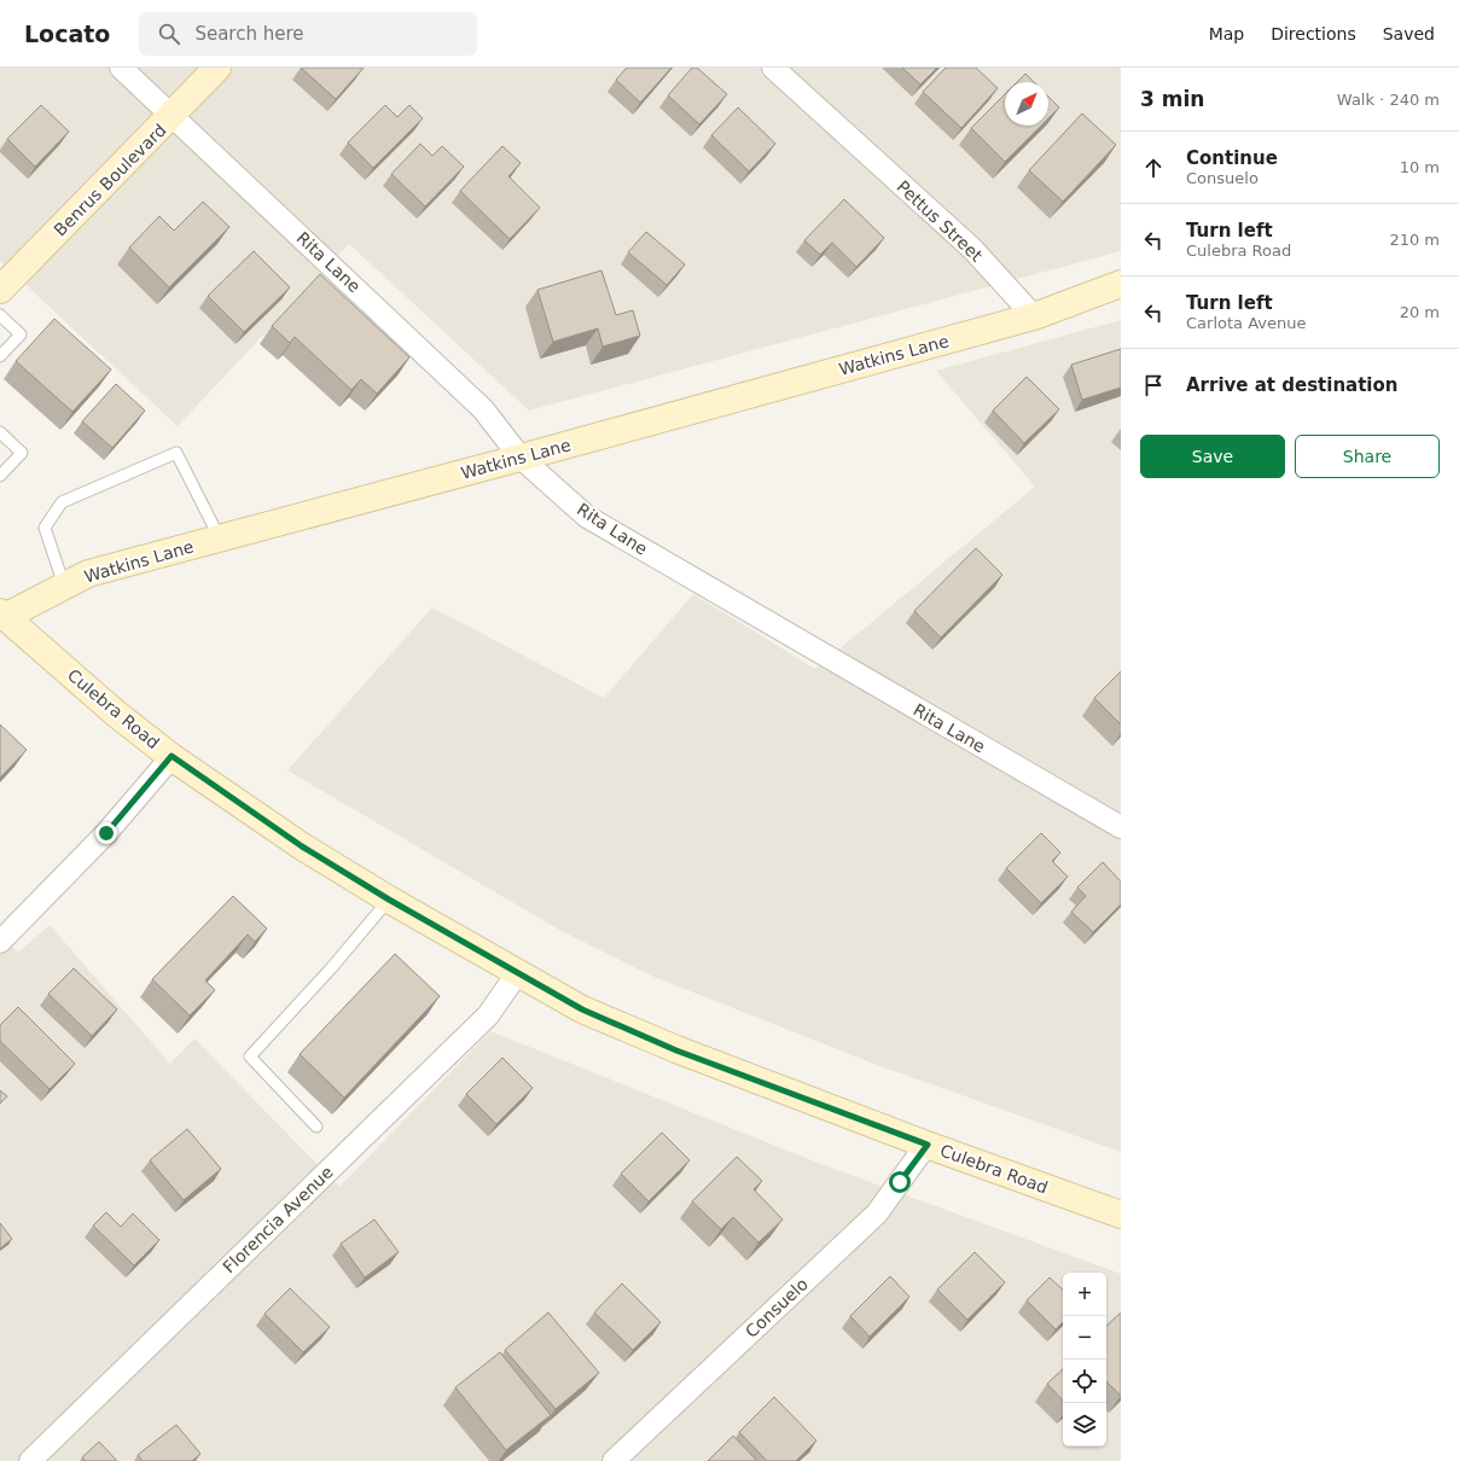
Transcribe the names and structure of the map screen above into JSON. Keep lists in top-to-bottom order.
{
  "streets": {
    "street": [
      "Benrus Boulevard",
      "Pettus Street",
      "Rita Lane",
      "Watkins Lane",
      "Culebra Road",
      "Florencia Avenue",
      "Consuelo"
    ]
  },
  "crossings": [
    ["Benrus Boulevard", "Rita Lane"],
    ["Pettus Street", "Watkins Lane"],
    ["Rita Lane", "Watkins Lane"],
    ["Watkins Lane", "Culebra Road"],
    ["Culebra Road", "Florencia Avenue"],
    ["Culebra Road", "Consuelo"]
  ],
  "north": "top right",
  "page": {
    "header": "Locato",
    "search": "Search here",
    "nav": ["Map", "Directions", "Saved"],
    "heading": ["3 min", "Walk · 240 m"],
    "list": [
      ["Continue", "Consuelo", "10 m"],
      ["Turn left", "Culebra Road", "210 m"],
      ["Turn left", "Carlota Avenue", "20 m"],
      "Arrive at destination"
    ],
    "buttons": ["Save", "Share"],
    "map_buttons": ["+", "−"]
  }
}
